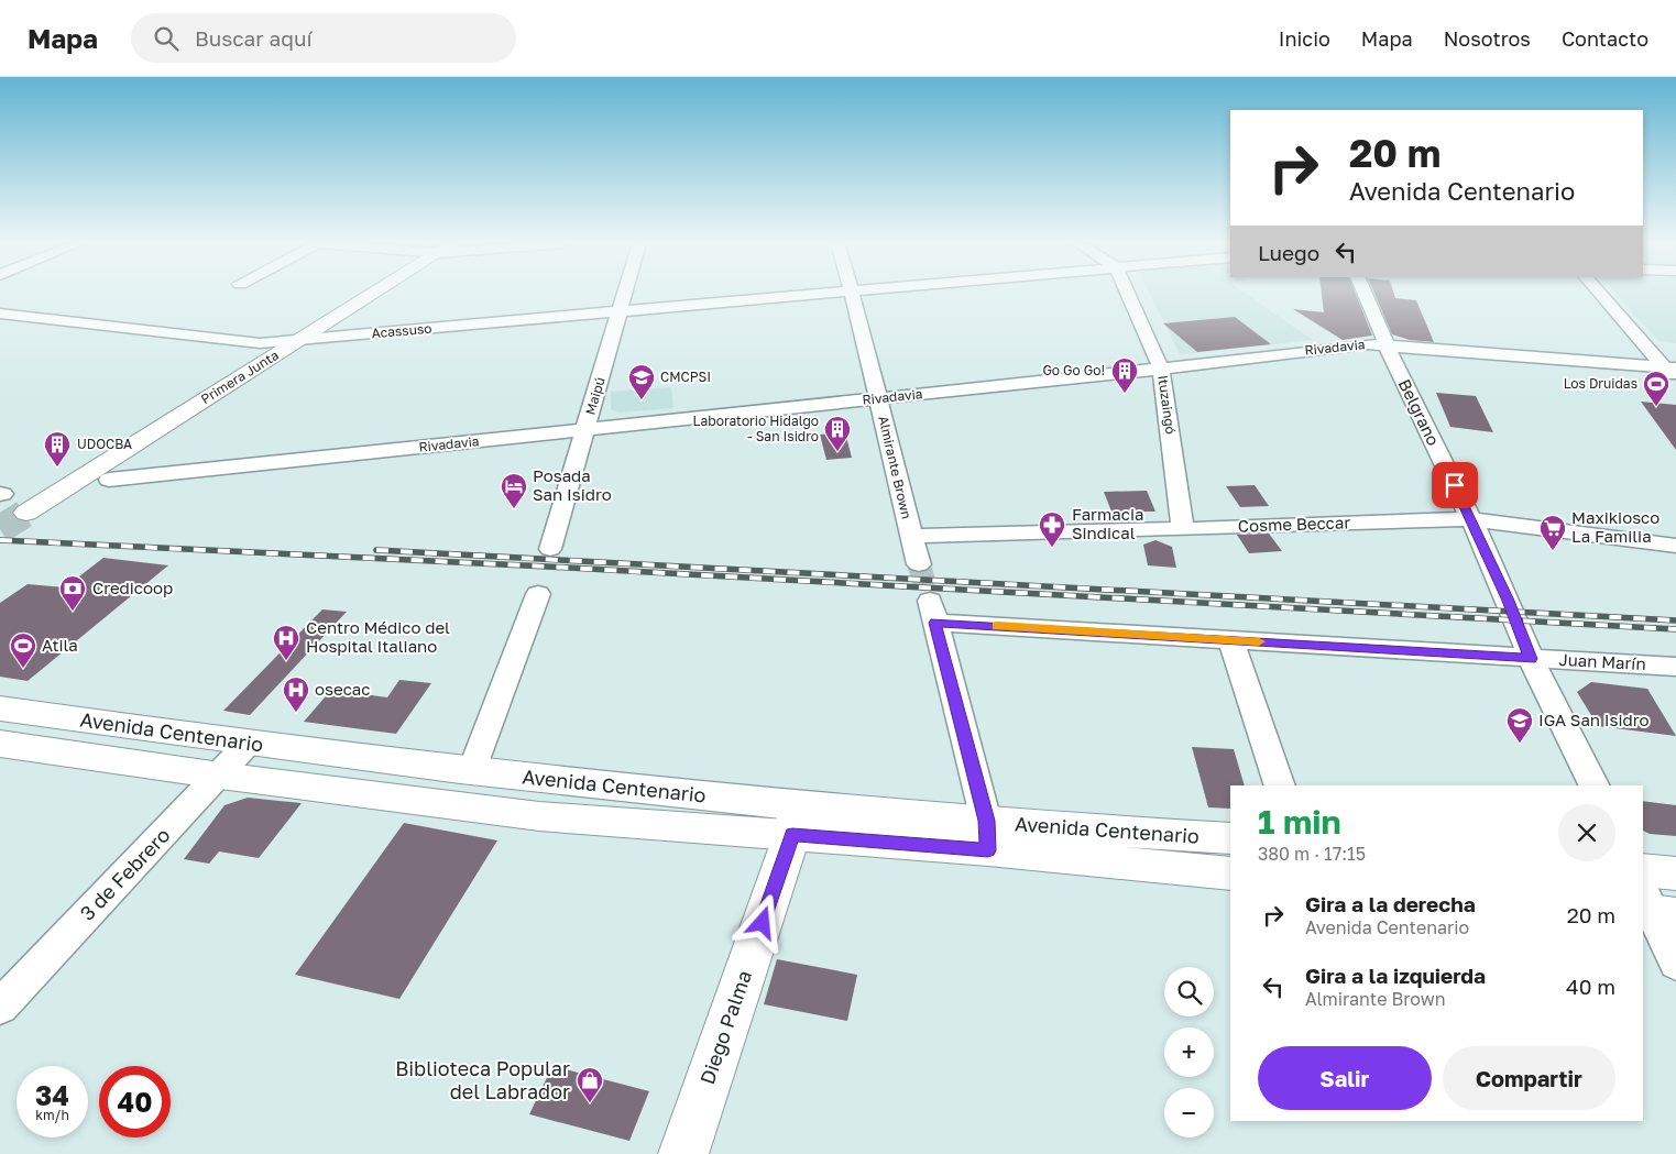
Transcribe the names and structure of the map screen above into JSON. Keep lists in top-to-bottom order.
{
  "streets": {
    "main road": ["Primera Junta", "Avenida Centenario", "Diego Palma"],
    "street": [
      "Acassuso",
      "Rivadavia",
      "Maipú",
      "Ituzaingó",
      "Belgrano",
      "Almirante Brown",
      "Cosme Beccar",
      "Juan Marín",
      "3 de Febrero"
    ]
  },
  "crossings": [
    ["Acassuso", "Primera Junta"],
    ["Acassuso", "Maipú"],
    ["Rivadavia", "Maipú"],
    ["Rivadavia", "Ituzaingó"],
    ["Rivadavia", "Belgrano"],
    ["Rivadavia", "Almirante Brown"],
    ["Ituzaingó", "Cosme Beccar"],
    ["Belgrano", "Cosme Beccar"],
    ["Belgrano", "Juan Marín"],
    ["Almirante Brown", "Cosme Beccar"],
    ["Juan Marín", "Avenida Centenario"],
    ["Avenida Centenario", "3 de Febrero"],
    ["Avenida Centenario", "Diego Palma"]
  ],
  "places": {
    "building": ["Go Go Go!", "Laboratorio Hidalgo - San Isidro", "UDOCBA"],
    "school or university": ["CMCPSI", "IGA San Isidro"],
    "sports": ["Los Druidas", "Atila"],
    "hotel": ["Posada San Isidro"],
    "pharmacy": ["Farmacia Sindical"],
    "supermarket": ["Maxikiosco La Familia"],
    "bank": ["Credicoop"],
    "hospital": ["Centro Médico del Hospital Italiano", "osecac"],
    "shop": ["Biblioteca Popular del Labrador"]
  },
  "page": {
    "header": "Mapa",
    "search": "Buscar aquí",
    "nav": [
      "Inicio",
      "Mapa",
      "Nosotros",
      "Contacto"
    ],
    "turn": ["20 m", "Avenida Centenario"],
    "then": "Luego",
    "heading": ["1 min", "380 m · 17:15"],
    "list": [
      {
        "name": "Gira a la derecha",
        "note": "Avenida Centenario",
        "value": "20 m"
      },
      {
        "name": "Gira a la izquierda",
        "note": "Almirante Brown",
        "value": "40 m"
      }
    ],
    "map_buttons": ["+", "−"],
    "buttons": ["Salir", "Compartir"],
    "speed": "34 km/h",
    "limit": "40"
  }
}
